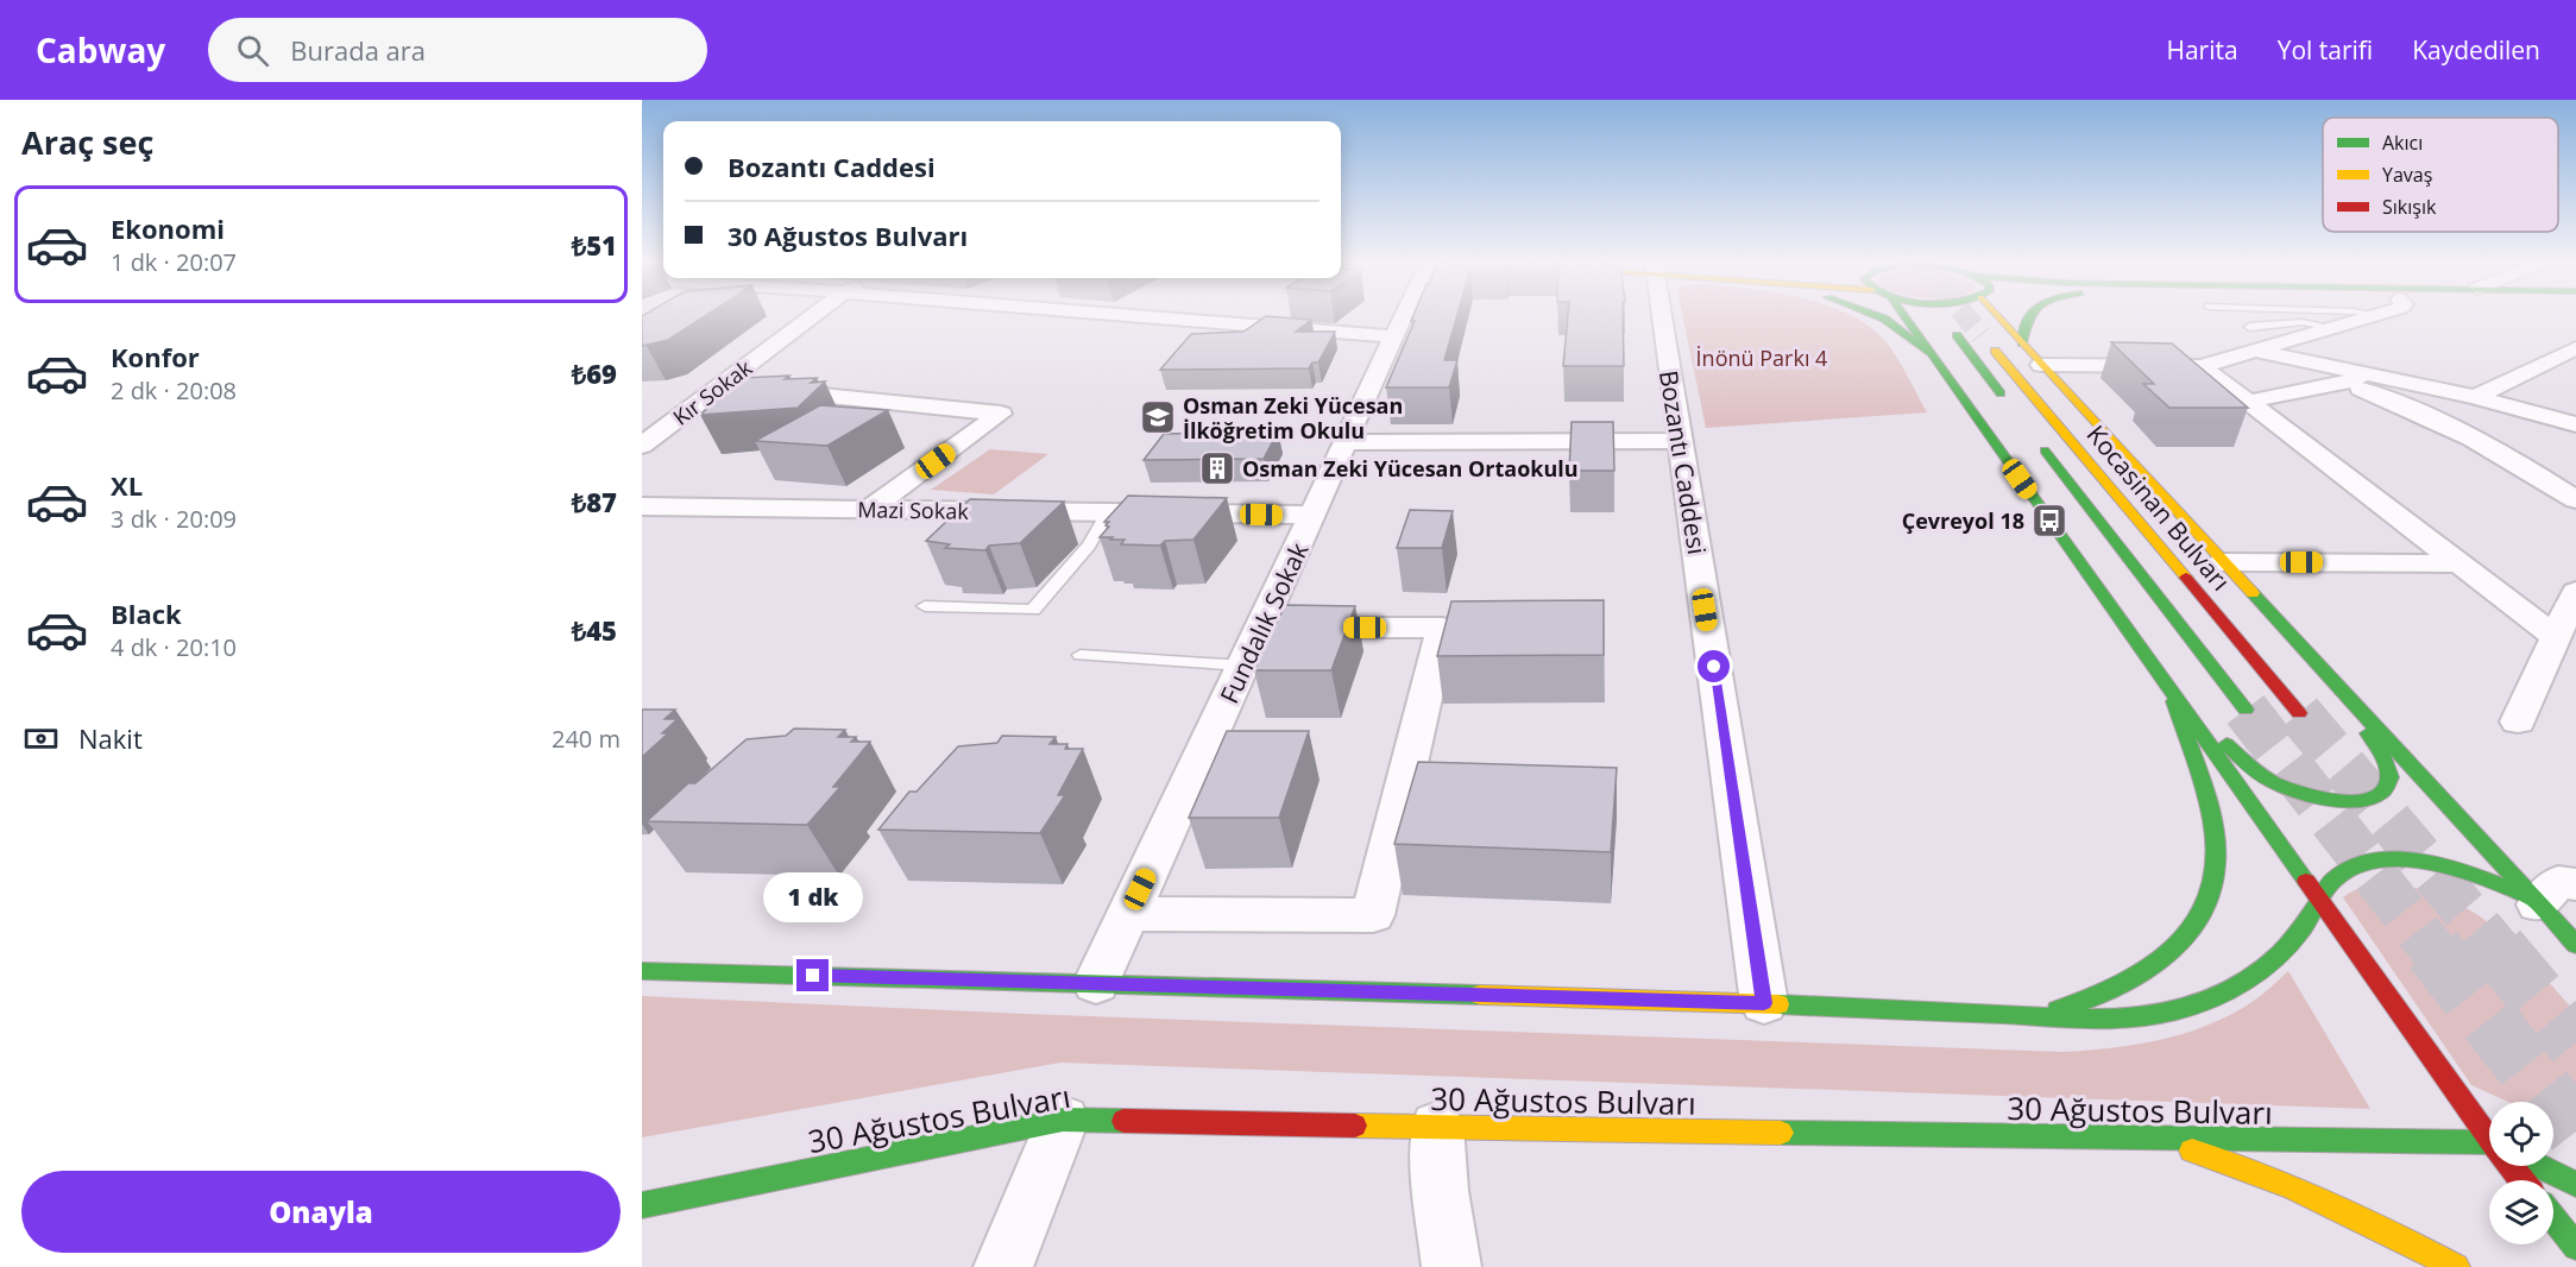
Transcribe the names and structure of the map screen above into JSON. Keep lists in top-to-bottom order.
{
  "streets": {
    "main road": ["Kocasinan Bulvarı", "30 Ağustos Bulvarı"],
    "street": [
      "Kır Sokak",
      "Bozantı Caddesi",
      "Mazi Sokak",
      "Fundalık Sokak"
    ]
  },
  "crossings": [
    ["Mazi Sokak", "Fundalık Sokak"]
  ],
  "parks": ["İnönü Parkı 4"],
  "places": {
    "school or university": ["Osman Zeki Yücesan İlköğretim Okulu"],
    "building": ["Osman Zeki Yücesan Ortaokulu"],
    "bus stop": ["Çevreyol 18"]
  },
  "legend": ["Akıcı", "Yavaş", "Sıkışık"],
  "page": {
    "header": "Cabway",
    "search": "Burada ara",
    "nav": ["Harita", "Yol tarifi", "Kaydedilen"],
    "heading": "Araç seç",
    "banner": ["Bozantı Caddesi", "30 Ağustos Bulvarı"],
    "list": [
      {
        "name": "Ekonomi",
        "note": "1 dk · 20:07",
        "value": "₺51"
      },
      {
        "name": "Konfor",
        "note": "2 dk · 20:08",
        "value": "₺69"
      },
      {
        "name": "XL",
        "note": "3 dk · 20:09",
        "value": "₺87"
      },
      {
        "name": "Black",
        "note": "4 dk · 20:10",
        "value": "₺45"
      }
    ],
    "pay": ["Nakit", "240 m"],
    "bubble": "1 dk",
    "buttons": "Onayla"
  }
}
